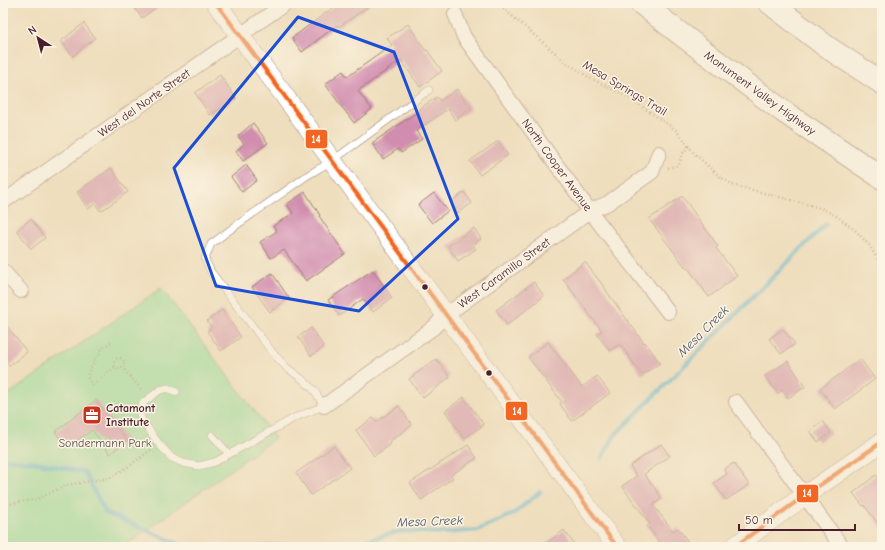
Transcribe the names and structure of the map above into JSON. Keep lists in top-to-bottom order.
{
  "streets": {
    "highway": ["Monument Valley Highway"],
    "street": ["West del Norte Street", "North Cooper Avenue", "West Caramillo Street"],
    "path": ["Mesa Springs Trail"]
  },
  "crossings": [
    ["North Cooper Avenue", "West Caramillo Street"]
  ],
  "water": ["Mesa Creek"],
  "parks": ["Sondermann Park"],
  "places": {
    "office": ["Catamont Institute"]
  },
  "lines": ["transit line 14"],
  "scale_bar": "50 m",
  "north": "top left"
}
